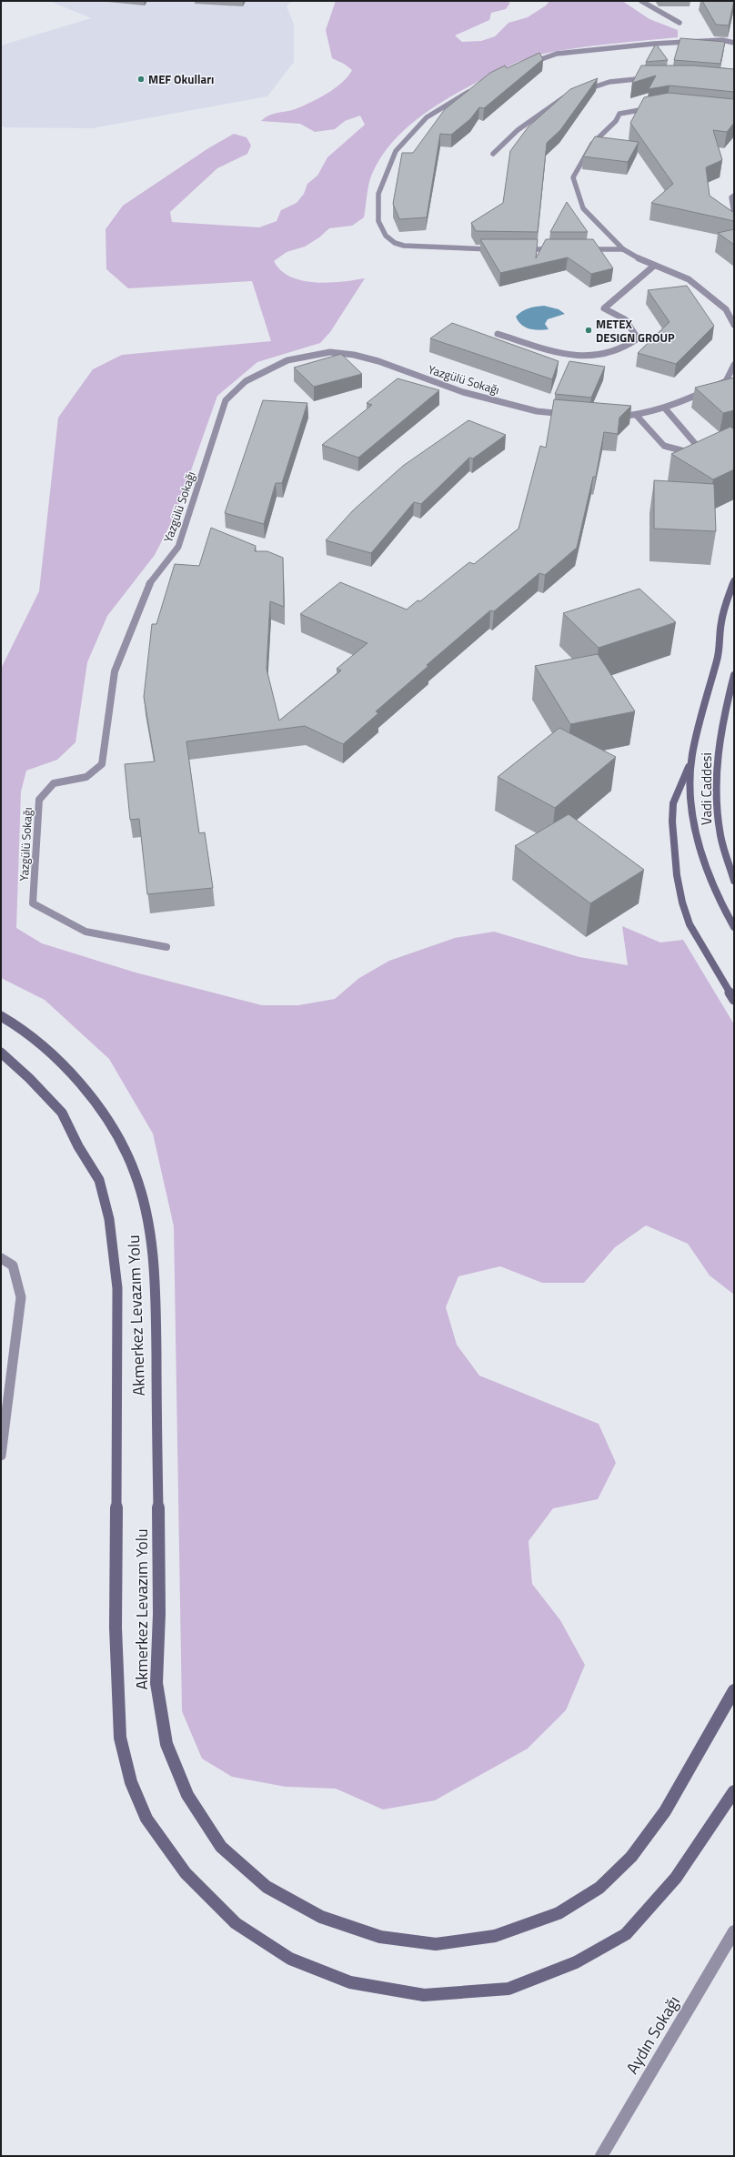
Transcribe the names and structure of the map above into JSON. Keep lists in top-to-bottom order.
{
  "streets": {
    "main road": ["Vadi Caddesi", "Akmerkez Levazım Yolu"],
    "street": ["Yazgülü Sokağı", "Aydın Sokağı"]
  },
  "places": ["MEF Okulları", "METEX DESIGN GROUP"]
}
